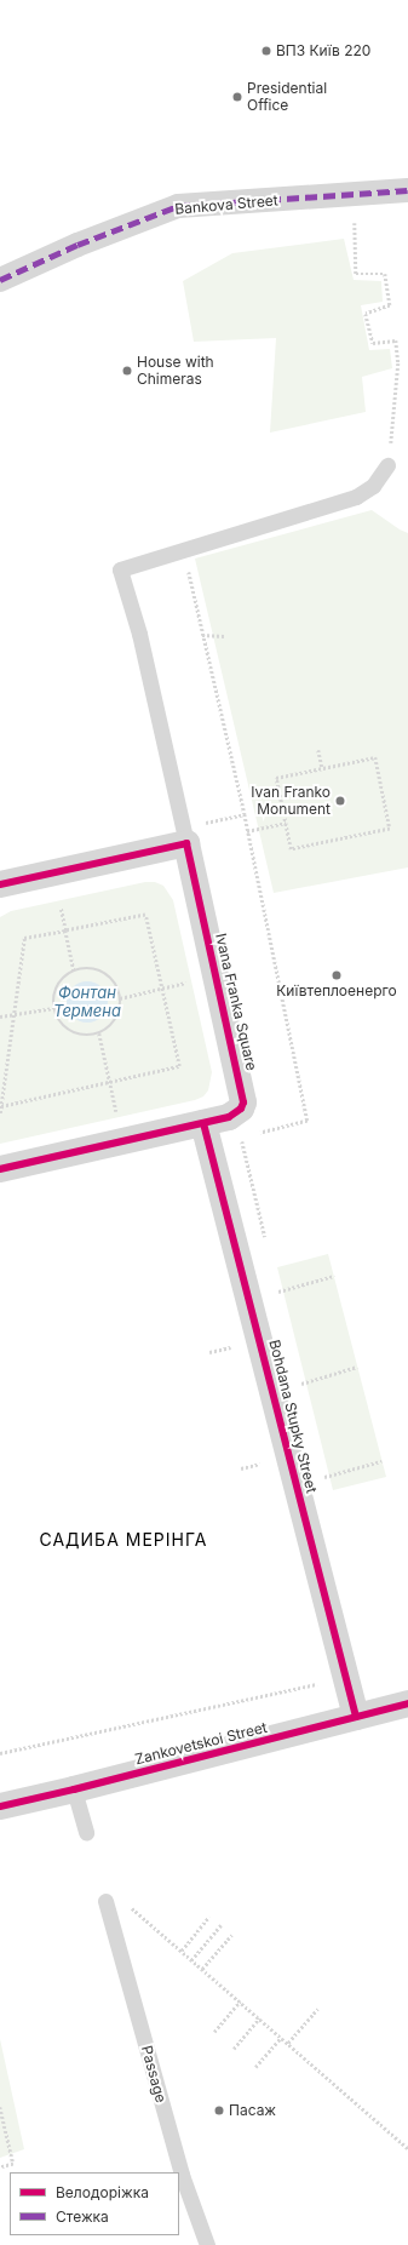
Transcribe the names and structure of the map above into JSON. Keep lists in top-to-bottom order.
{
  "streets": {
    "street": [
      "Bankova Street",
      "Ivana Franka Square",
      "Bohdana Stupky Street",
      "Zankovetskoi Street"
    ],
    "lane": ["Passage"]
  },
  "crossings": [
    ["Ivana Franka Square", "Bohdana Stupky Street"],
    ["Bohdana Stupky Street", "Zankovetskoi Street"]
  ],
  "districts": ["САДИБА МЕРІНГА"],
  "water": ["Фонтан Термена"],
  "places": [
    "ВПЗ Київ 220",
    "Presidential Office",
    "House with Chimeras",
    "Ivan Franko Monument",
    "Київтеплоенерго",
    "Пасаж"
  ],
  "legend": ["Велодоріжка", "Стежка"]
}
